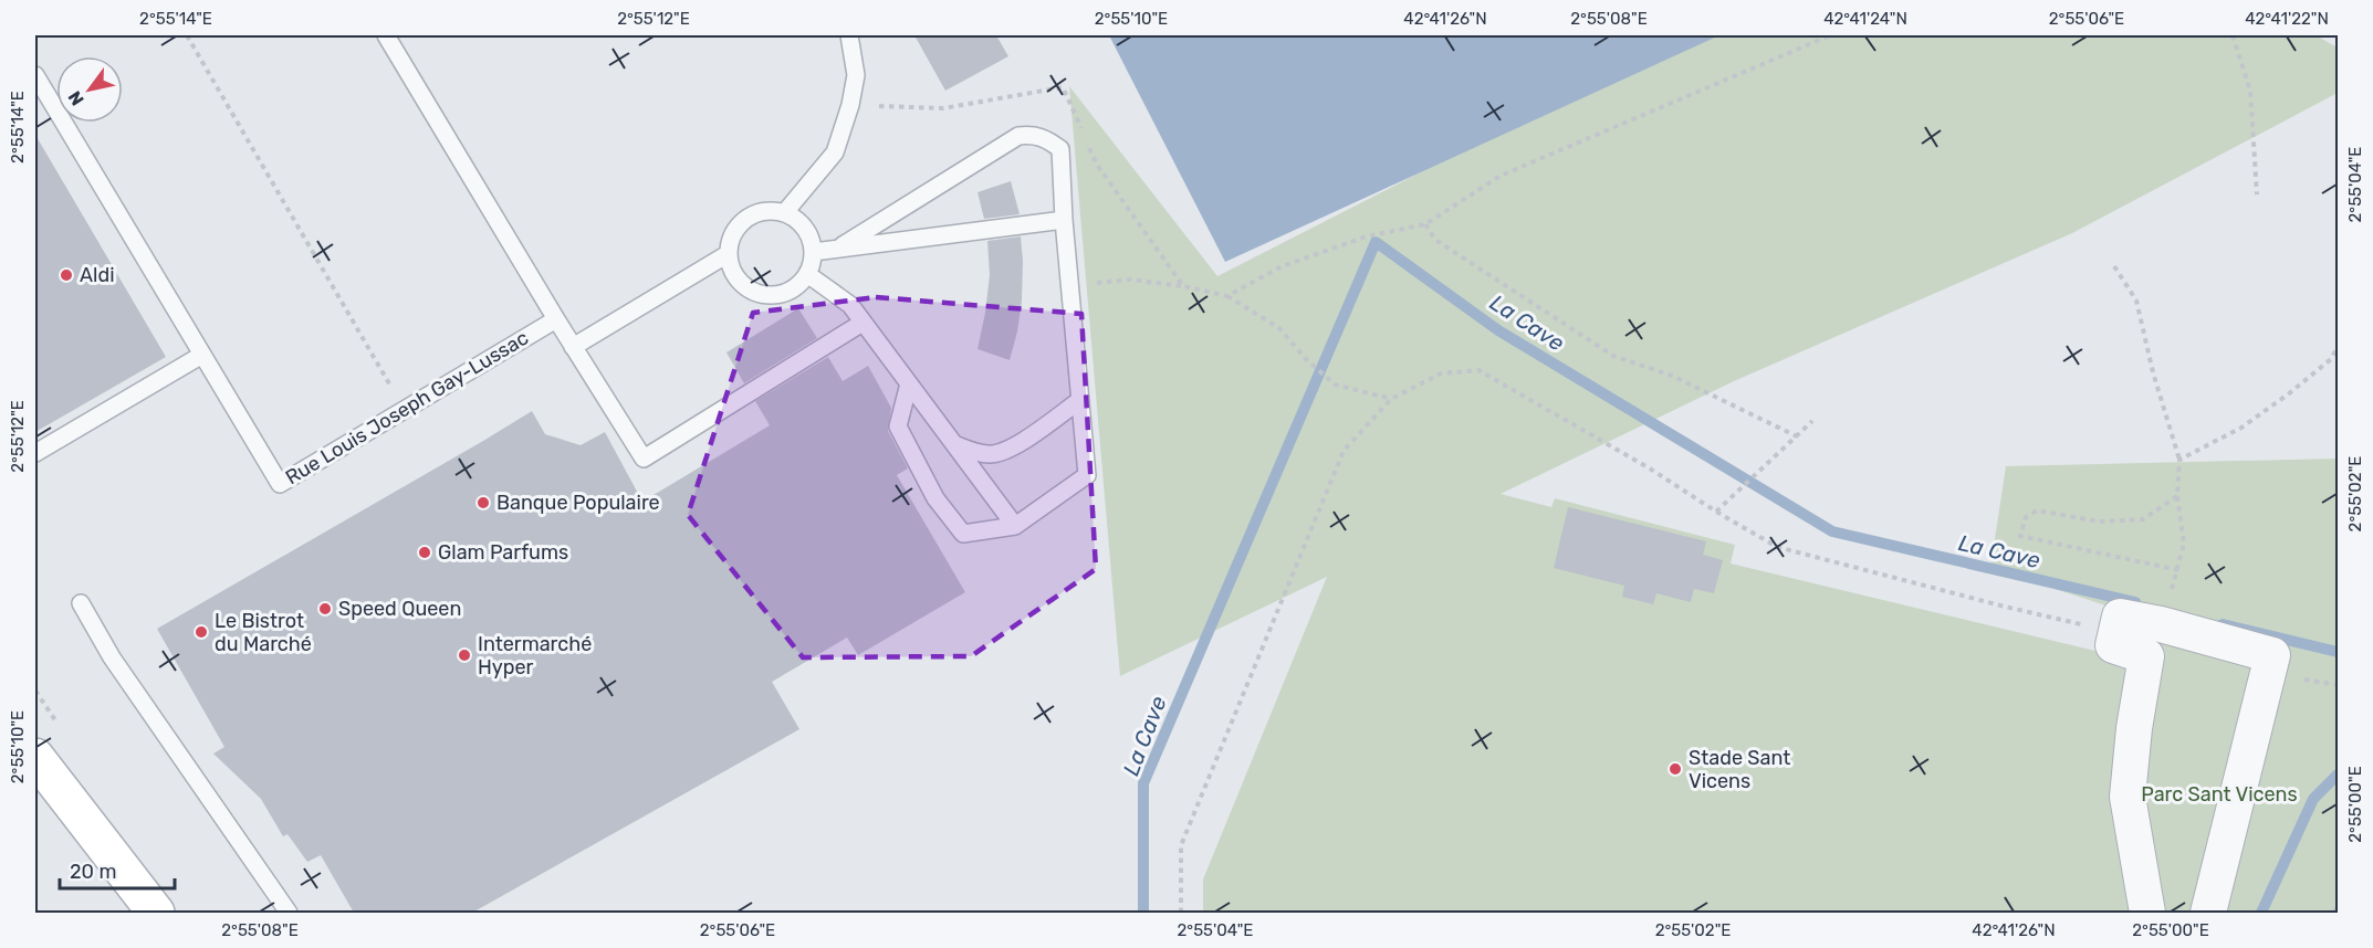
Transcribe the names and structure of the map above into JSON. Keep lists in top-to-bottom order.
{
  "streets": {
    "lane": ["Rue Louis Joseph Gay-Lussac"]
  },
  "water": ["La Cave"],
  "parks": ["Parc Sant Vicens"],
  "places": [
    "Aldi",
    "Banque Populaire",
    "Glam Parfums",
    "Speed Queen",
    "Le Bistrot du Marché",
    "Intermarché Hyper",
    "Stade Sant Vicens"
  ],
  "scale_bar": "20 m",
  "north": "bottom left",
  "coordinates": [
    "2°55'14\"E",
    "2°55'12\"E",
    "2°55'10\"E",
    "42°41'26\"N",
    "2°55'08\"E",
    "42°41'24\"N",
    "2°55'06\"E",
    "42°41'22\"N",
    "2°55'04\"E",
    "2°55'02\"E",
    "2°55'00\"E"
  ]
}
